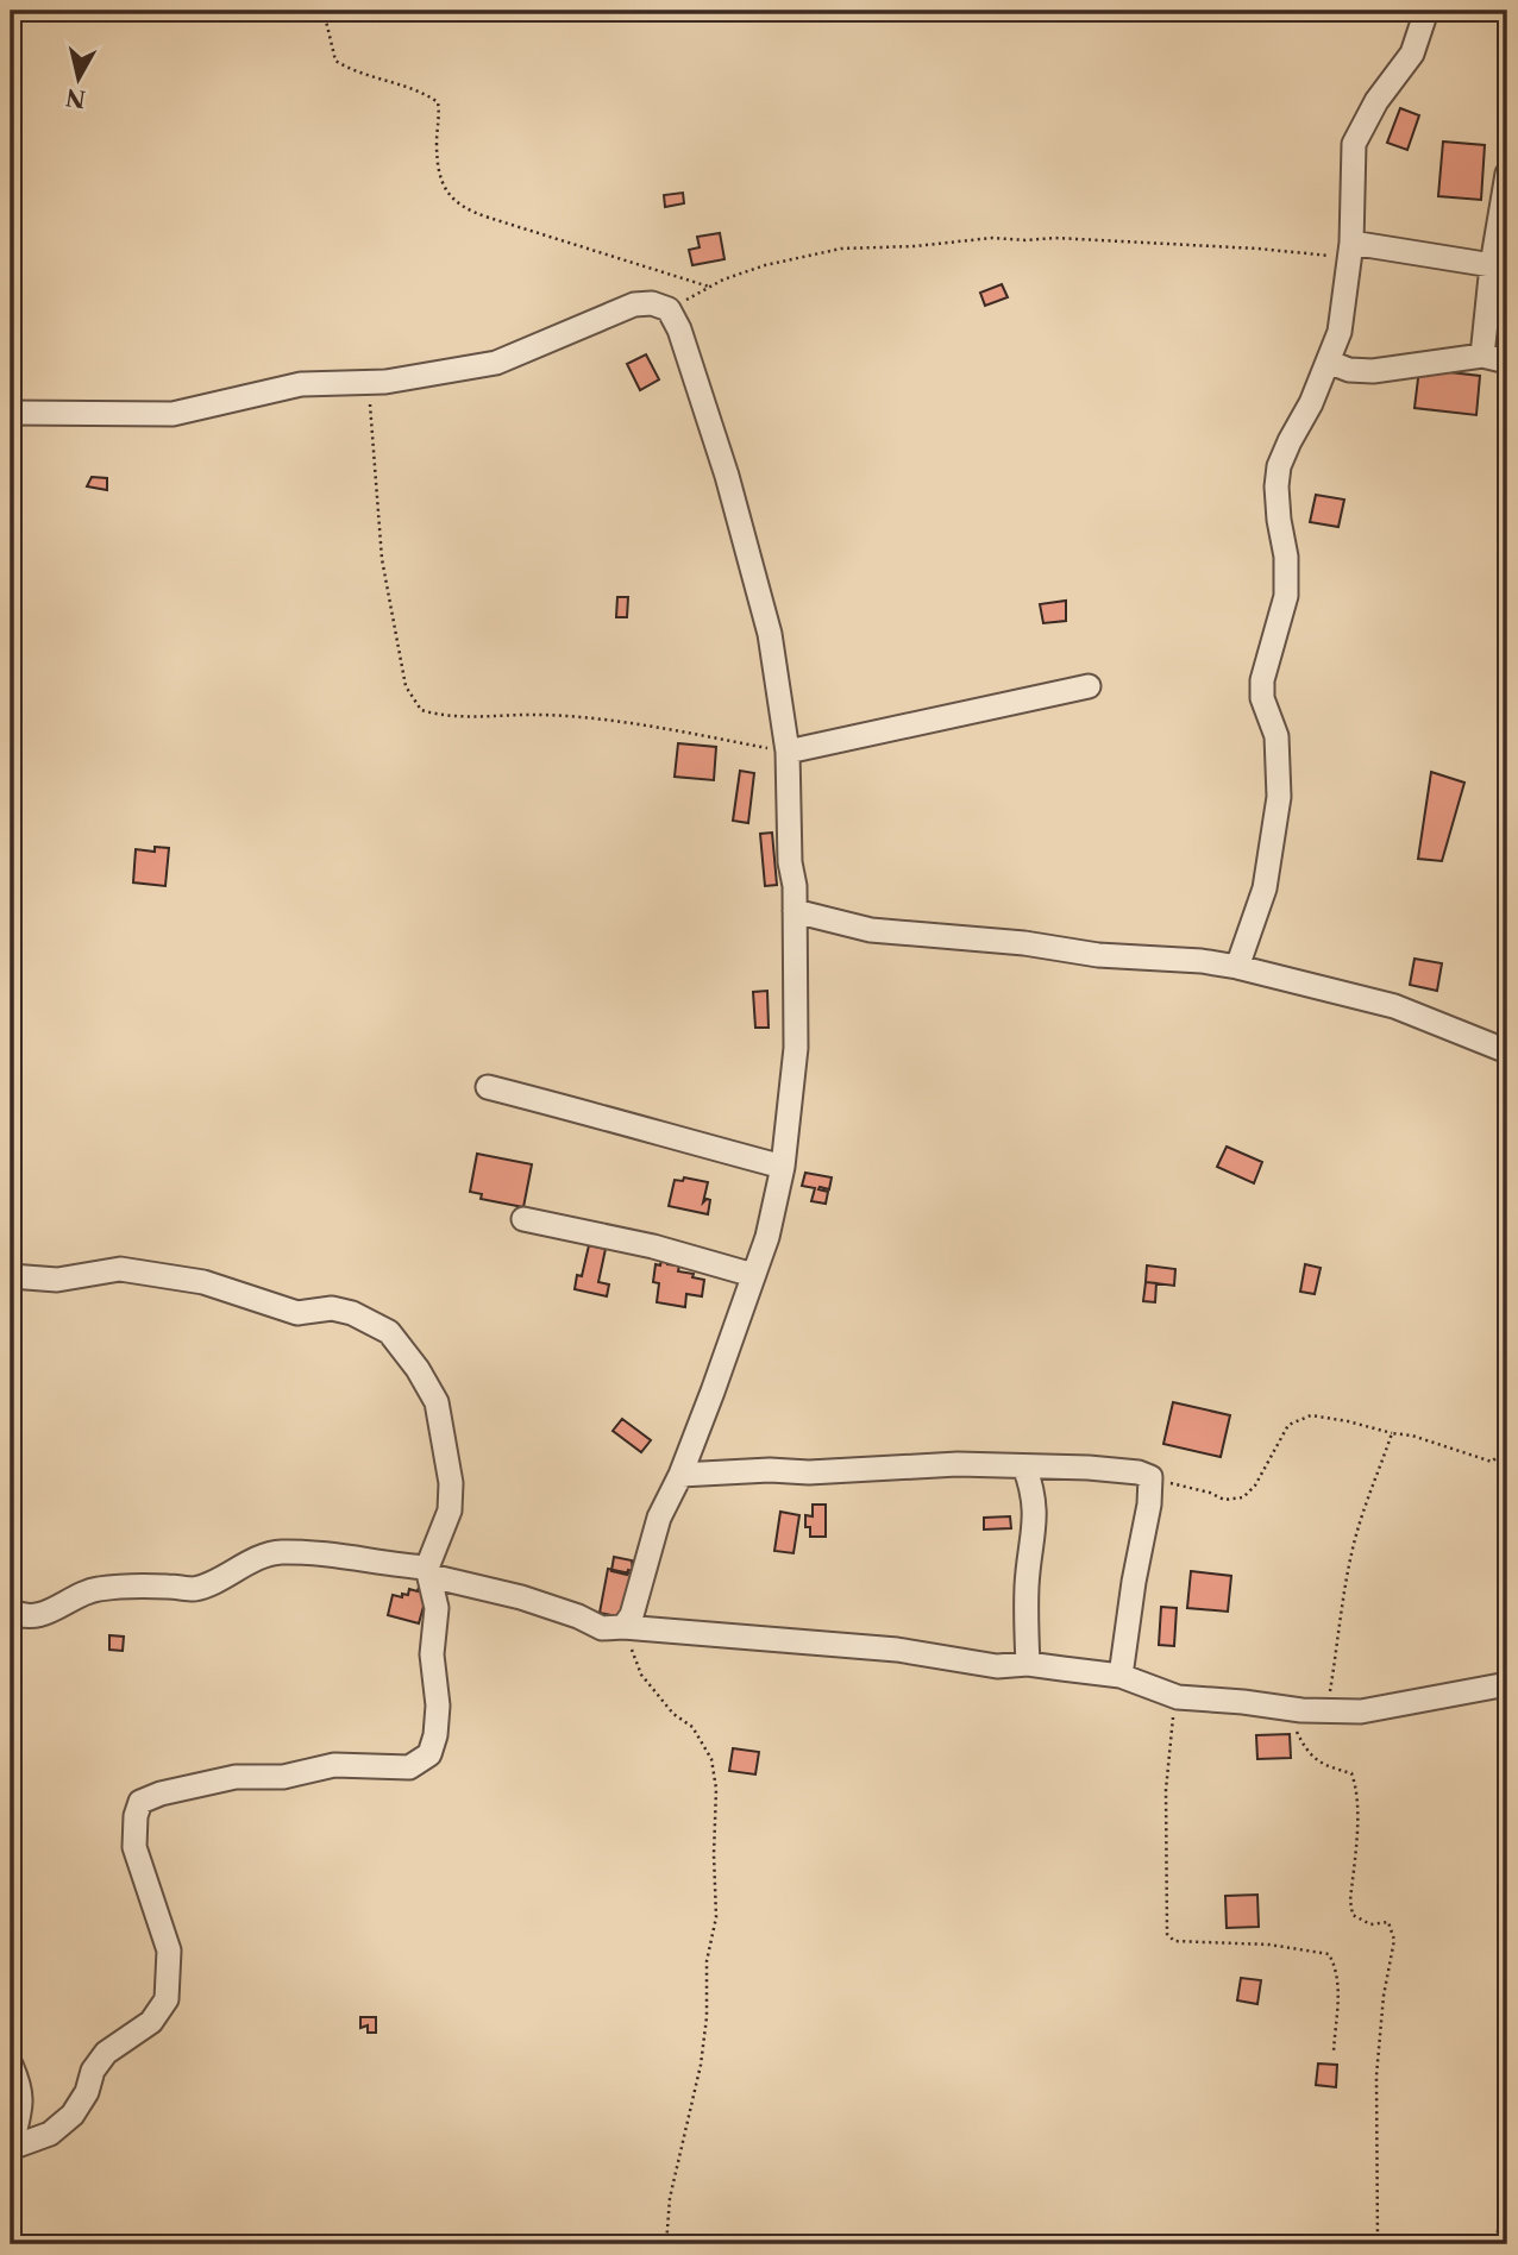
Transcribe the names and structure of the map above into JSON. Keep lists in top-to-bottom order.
{
  "north": "bottom"
}
